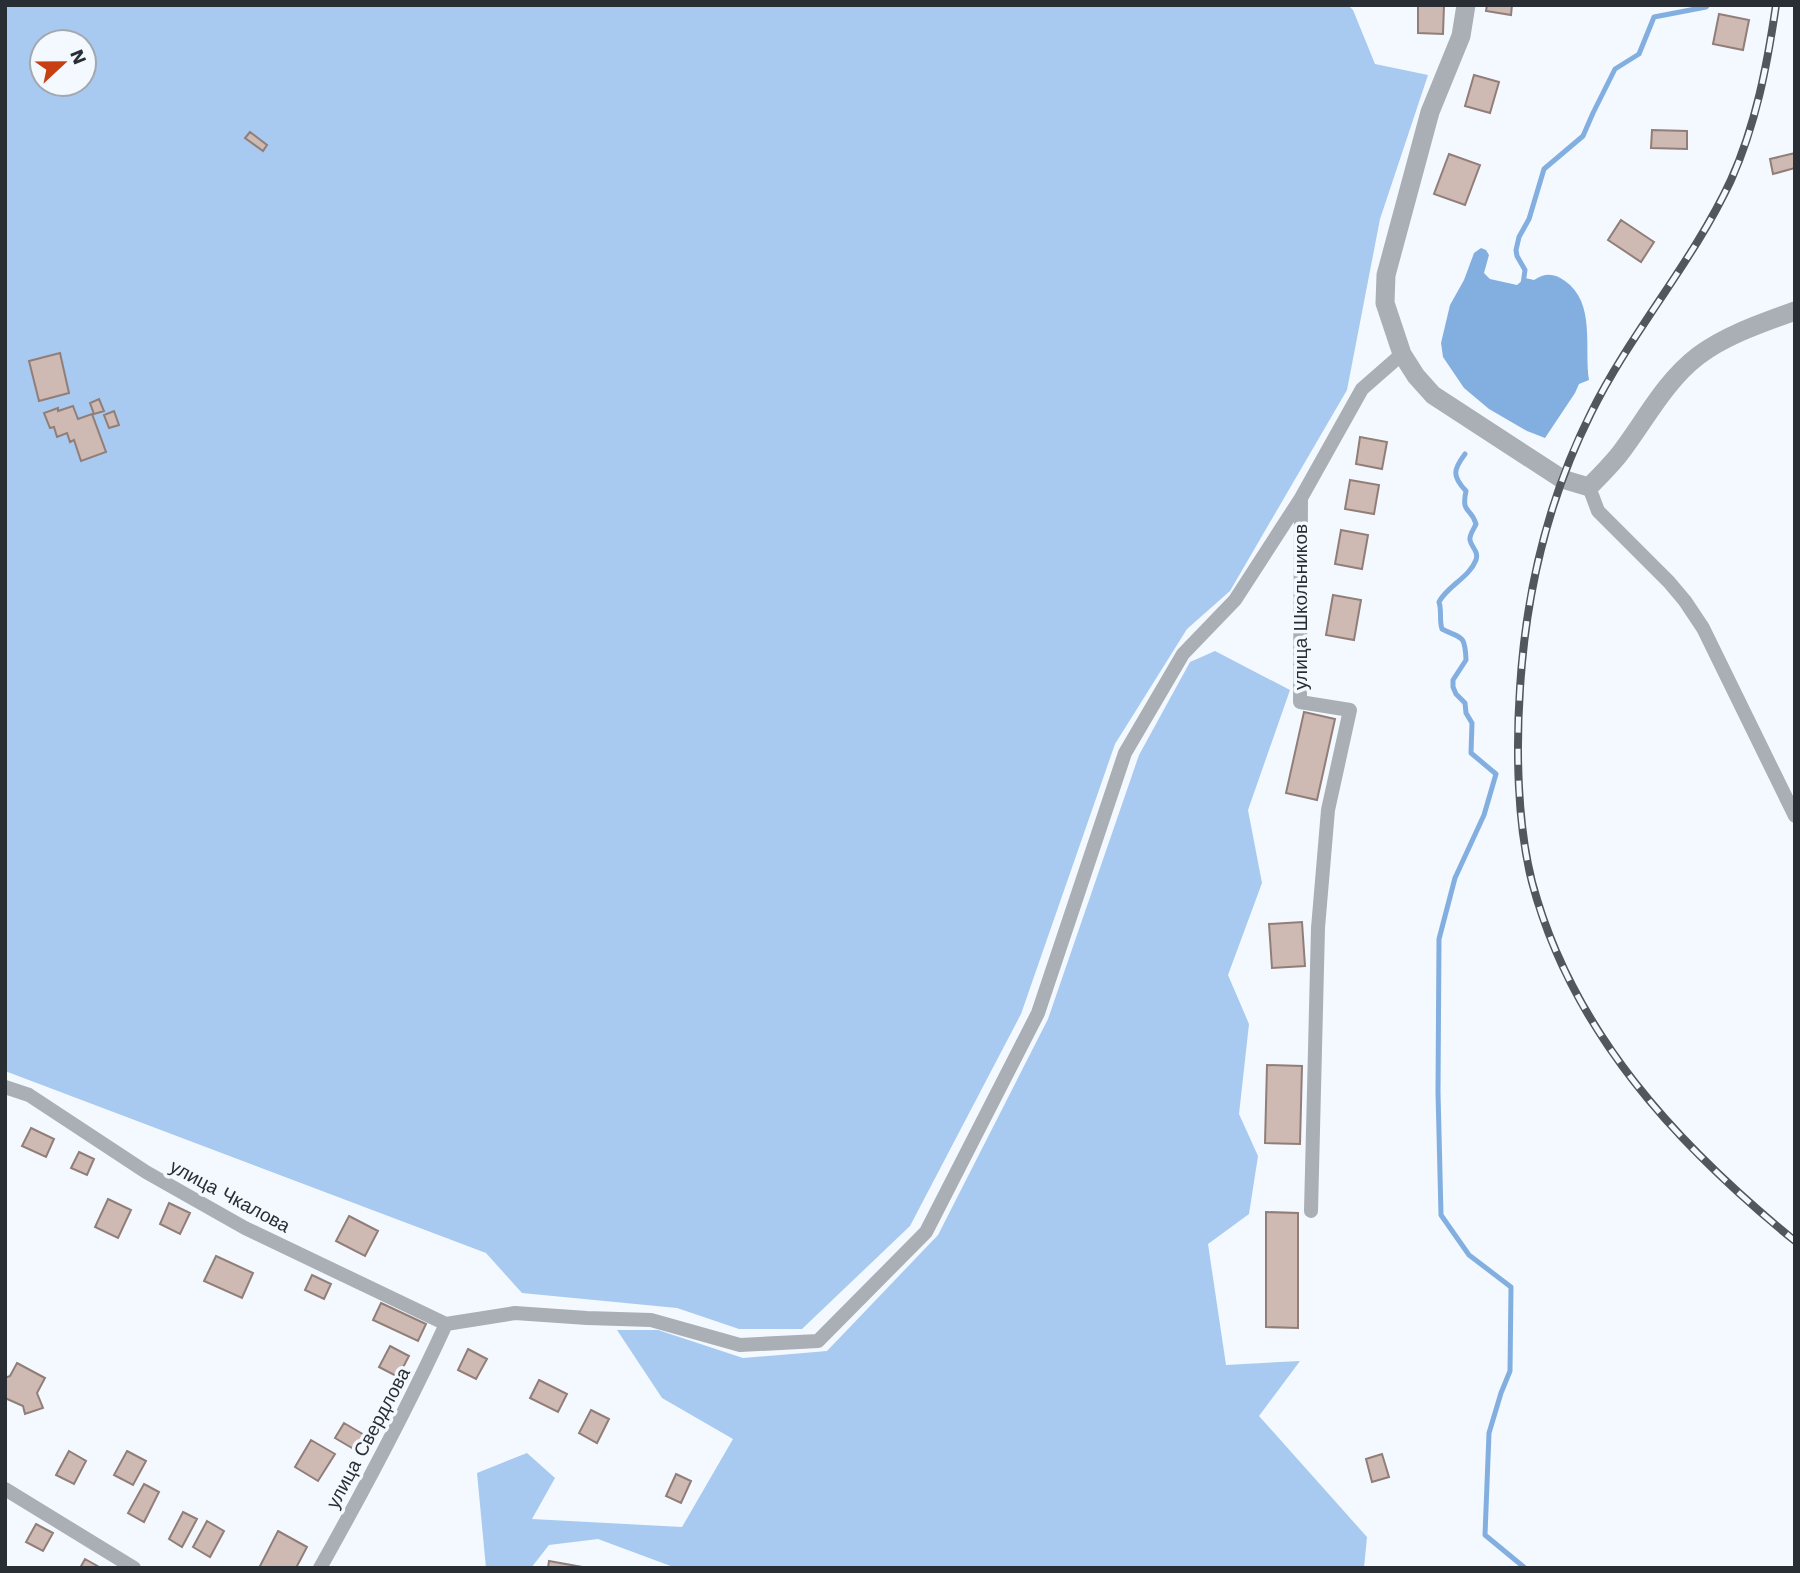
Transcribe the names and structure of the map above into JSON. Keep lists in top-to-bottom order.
{
  "streets": {
    "street": ["улица Школьников", "улица Чкалова", "улица Свердлова"]
  },
  "crossings": [
    ["улица Чкалова", "улица Свердлова"]
  ],
  "north": "right"
}
